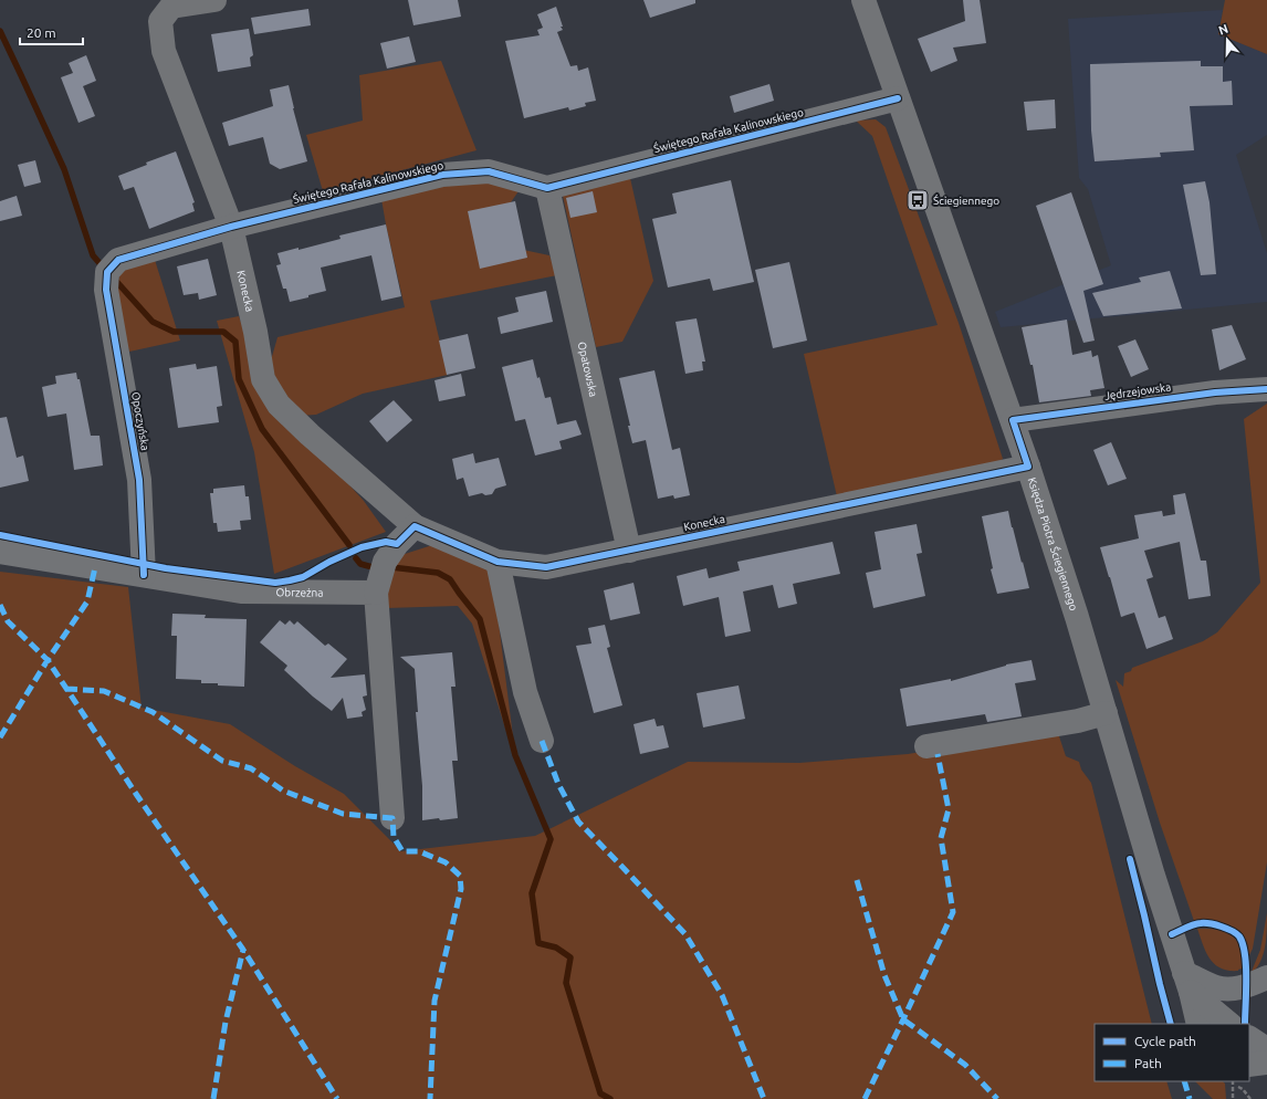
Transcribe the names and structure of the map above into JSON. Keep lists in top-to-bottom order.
{
  "streets": {
    "street": [
      "Świętego Rafała Kalinowskiego",
      "Konecka",
      "Opatowska",
      "Jędrzejowska",
      "Opoczyńska",
      "Księdza Piotra Ściegiennego",
      "Obrzeżna"
    ]
  },
  "crossings": [
    ["Świętego Rafała Kalinowskiego", "Konecka"],
    ["Świętego Rafała Kalinowskiego", "Opatowska"],
    ["Świętego Rafała Kalinowskiego", "Opoczyńska"],
    ["Świętego Rafała Kalinowskiego", "Księdza Piotra Ściegiennego"],
    ["Konecka", "Opatowska"],
    ["Konecka", "Księdza Piotra Ściegiennego"],
    ["Jędrzejowska", "Księdza Piotra Ściegiennego"],
    ["Opoczyńska", "Obrzeżna"]
  ],
  "places": {
    "bus stop": ["Ściegiennego"]
  },
  "legend": ["Cycle path", "Path"],
  "scale_bar": "20 m",
  "north": "top"
}
